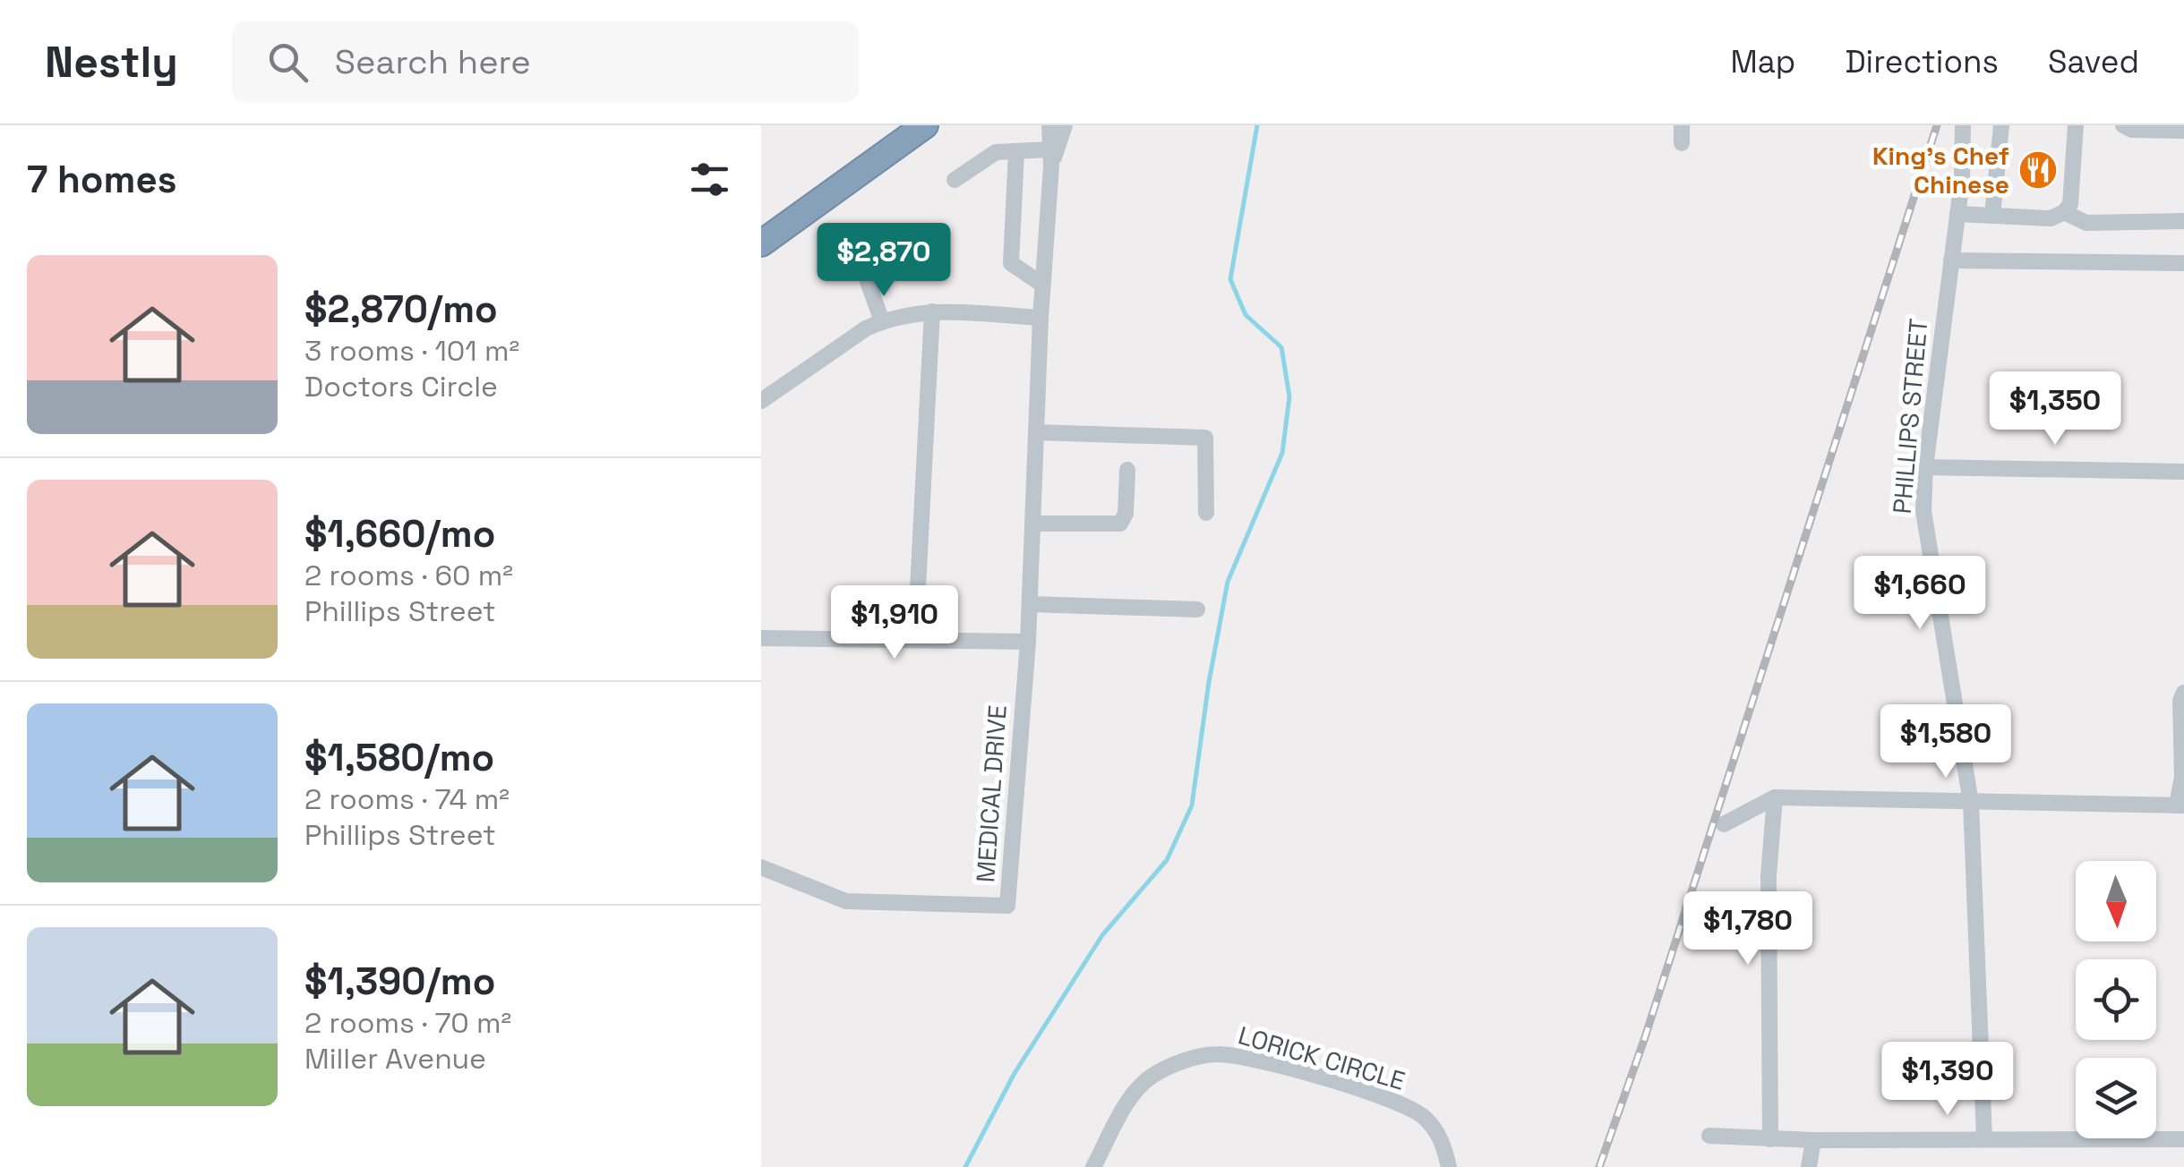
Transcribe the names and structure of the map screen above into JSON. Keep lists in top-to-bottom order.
{
  "streets": {
    "street": ["PHILLIPS STREET", "MEDICAL DRIVE", "LORICK CIRCLE"]
  },
  "places": {
    "restaurant": ["King's Chef Chinese"]
  },
  "north": "bottom",
  "page": {
    "header": "Nestly",
    "search": "Search here",
    "nav": ["Map", "Directions", "Saved"],
    "heading": "7 homes",
    "price": [
      "$2,870",
      "$1,350",
      "$1,660",
      "$1,910",
      "$1,580",
      "$1,780",
      "$1,390"
    ],
    "list": [
      {
        "name": "$2,870/mo",
        "note": "3 rooms · 101 m² · Doctors Circle"
      },
      {
        "name": "$1,660/mo",
        "note": "2 rooms · 60 m² · Phillips Street"
      },
      {
        "name": "$1,580/mo",
        "note": "2 rooms · 74 m² · Phillips Street"
      },
      {
        "name": "$1,390/mo",
        "note": "2 rooms · 70 m² · Miller Avenue"
      }
    ]
  }
}
